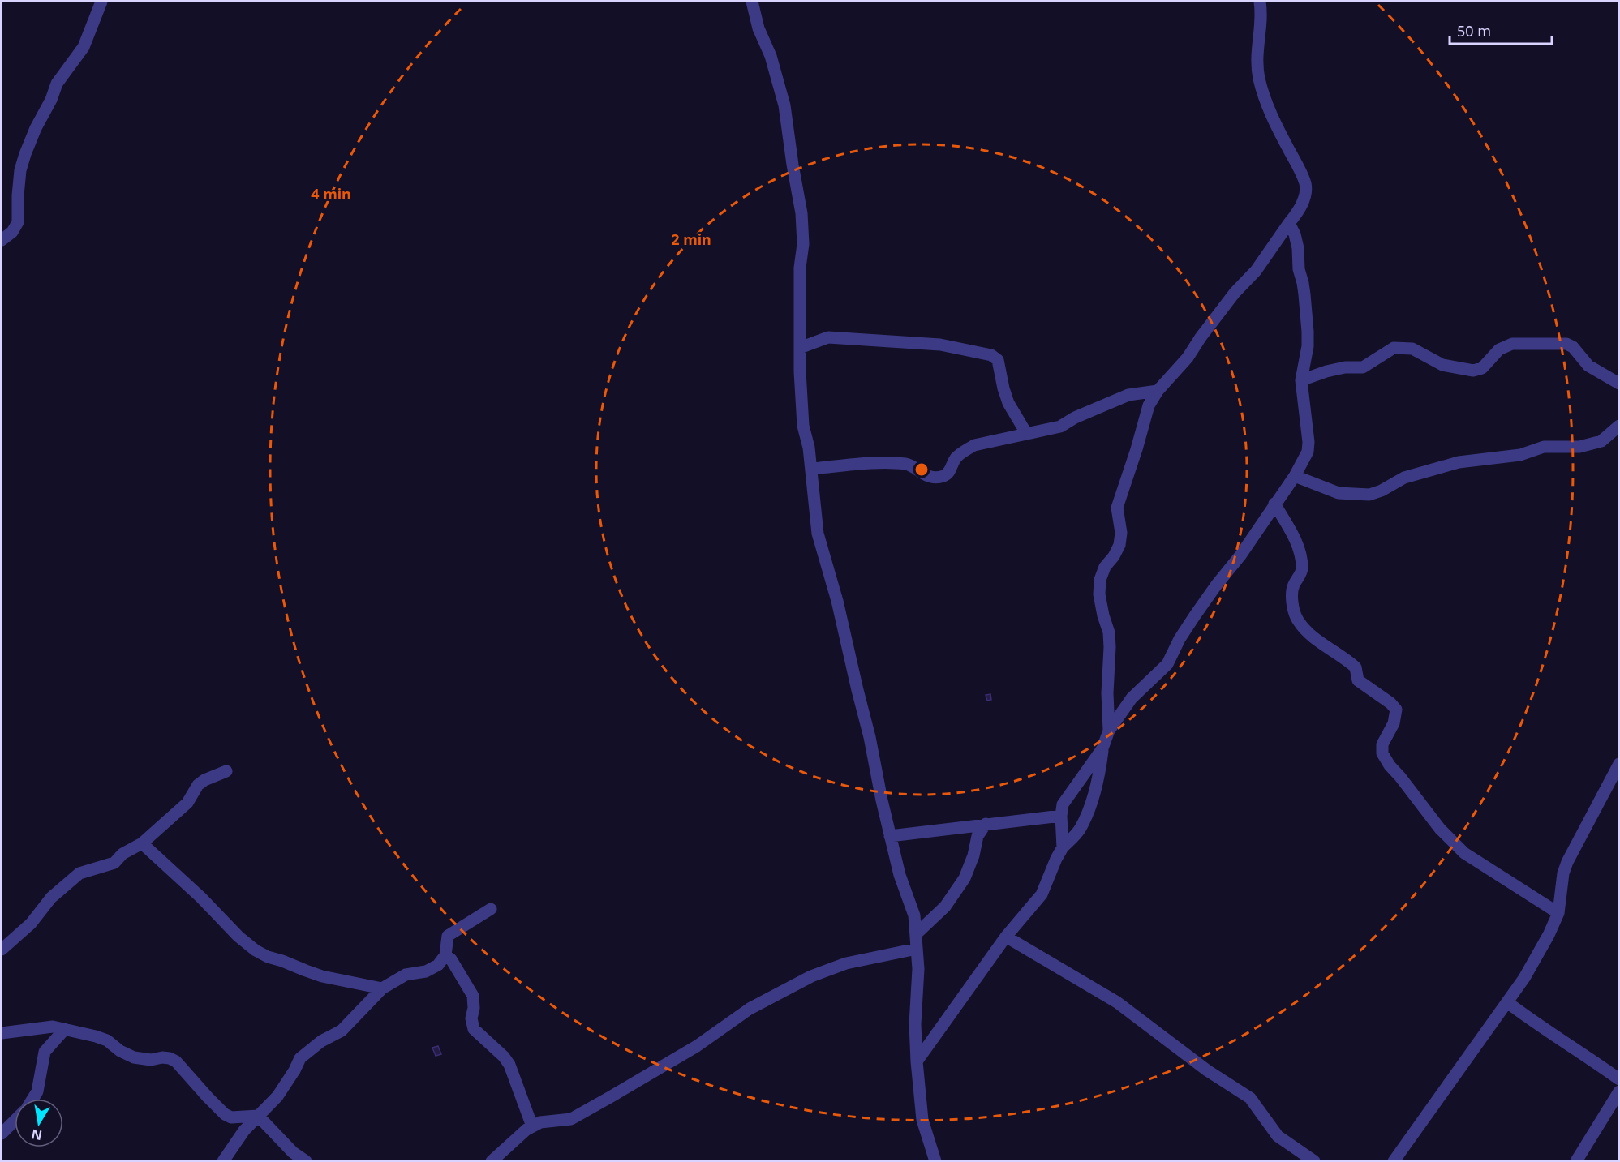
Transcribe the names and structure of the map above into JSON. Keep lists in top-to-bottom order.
{
  "scale_bar": "50 m",
  "north": "bottom",
  "rings": ["4 min", "2 min"]
}
